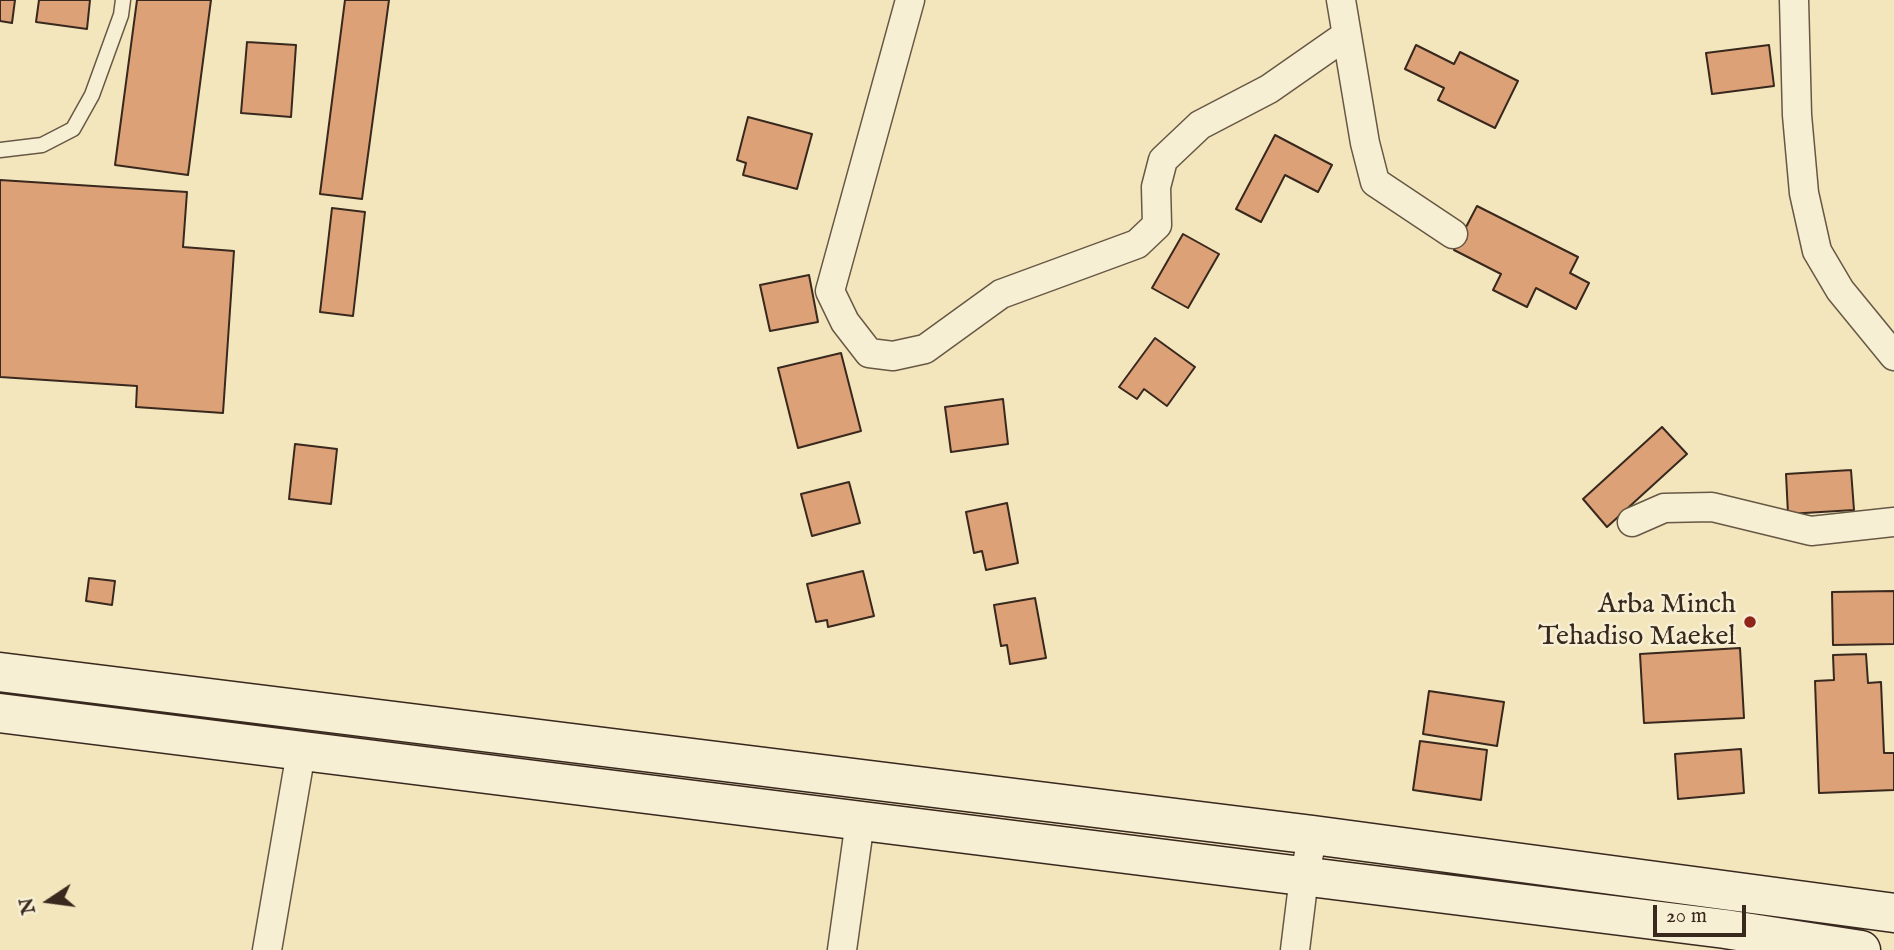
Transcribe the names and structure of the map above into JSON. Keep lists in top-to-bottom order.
{
  "places": ["Arba Minch Tehadiso Maekel"],
  "scale_bar": "20 m",
  "north": "left"
}
